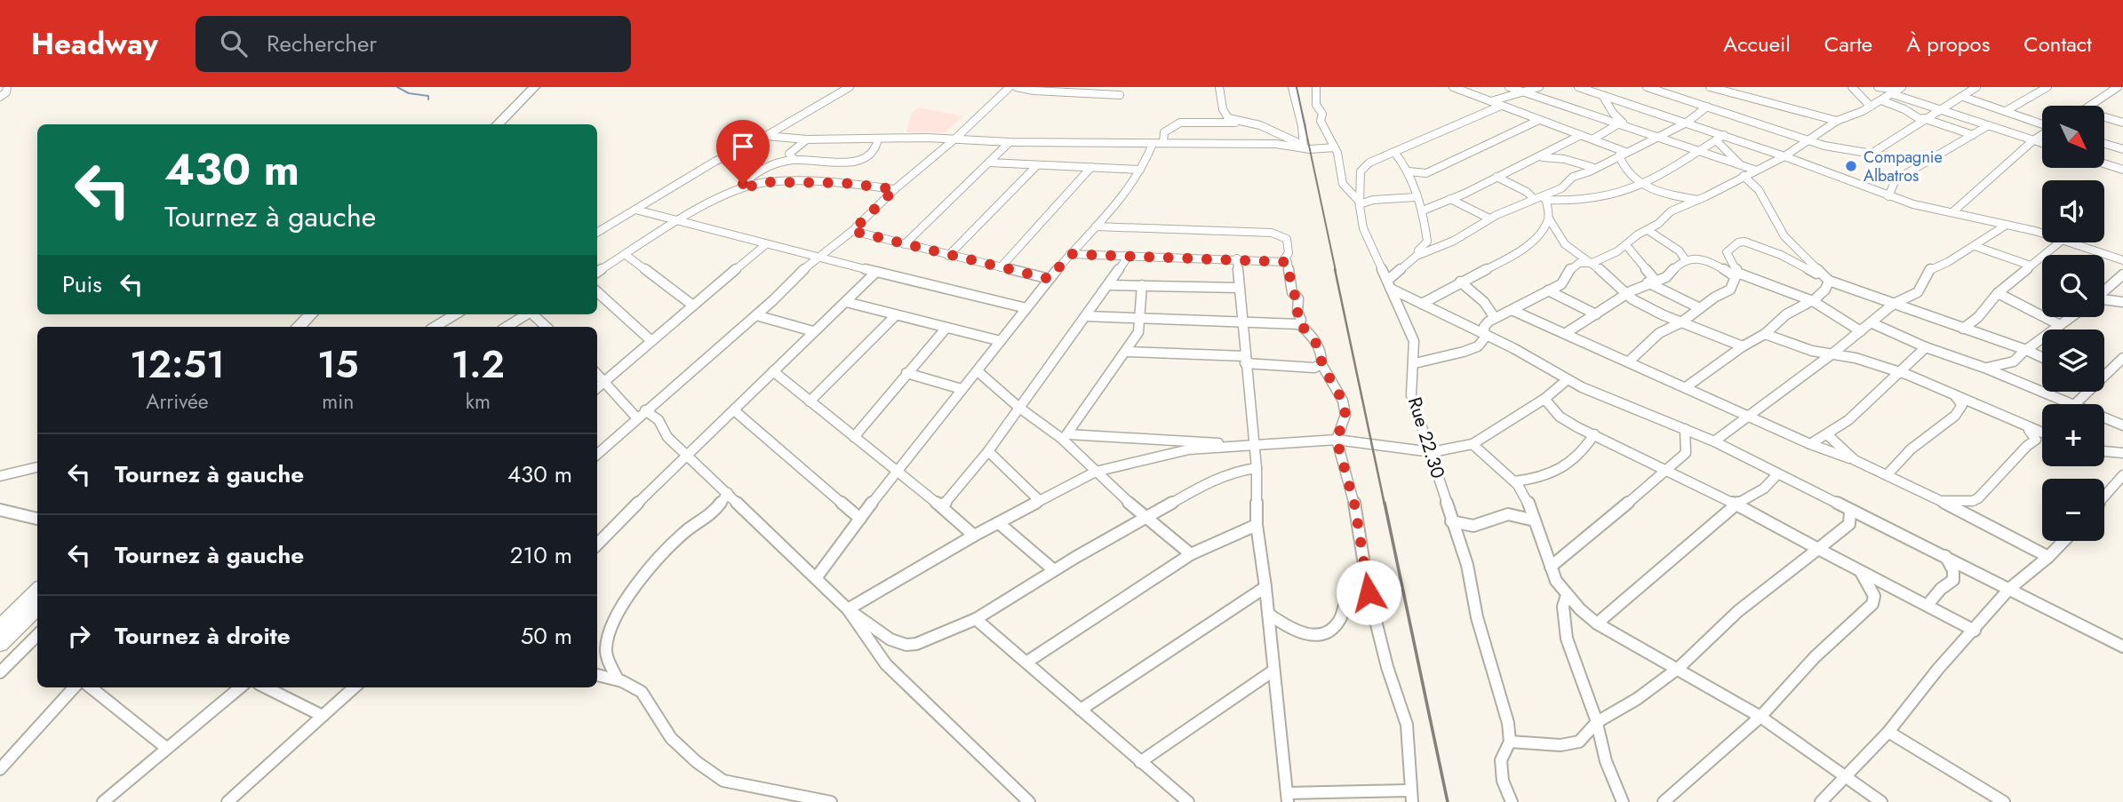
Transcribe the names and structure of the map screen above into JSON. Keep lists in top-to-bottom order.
{
  "streets": {
    "street": ["Rue 22.30"]
  },
  "places": ["Compagnie Albatros"],
  "north": "bottom right",
  "page": {
    "header": "Headway",
    "search": "Rechercher",
    "nav": [
      "Accueil",
      "Carte",
      "À propos",
      "Contact"
    ],
    "map_buttons": ["+", "−"],
    "turn": ["430 m", "Tournez à gauche"],
    "then": "Puis",
    "eta": [
      "12:51",
      "Arrivée",
      "15",
      "min",
      "1.2",
      "km"
    ],
    "list": [
      {
        "name": "Tournez à gauche",
        "value": "430 m"
      },
      {
        "name": "Tournez à gauche",
        "value": "210 m"
      },
      {
        "name": "Tournez à droite",
        "value": "50 m"
      }
    ]
  }
}
